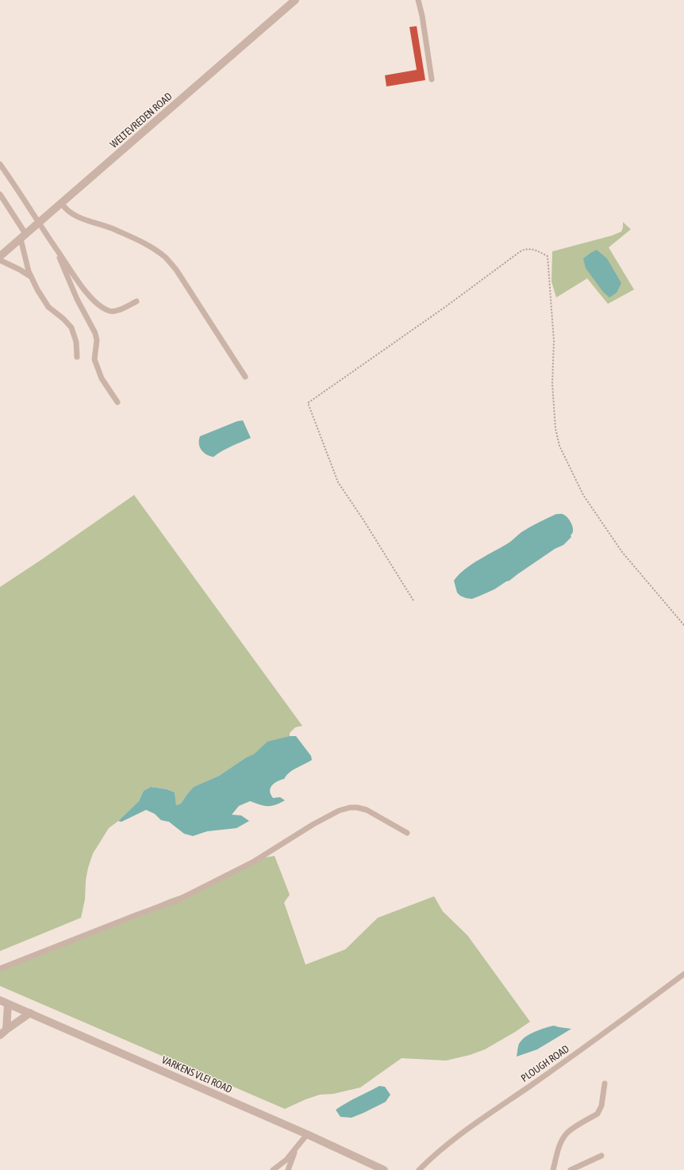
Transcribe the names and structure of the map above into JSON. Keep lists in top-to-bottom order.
{
  "streets": {
    "street": ["WELTEVREDEN ROAD", "VARKENS VLEI ROAD"],
    "lane": ["PLOUGH ROAD"]
  }
}
